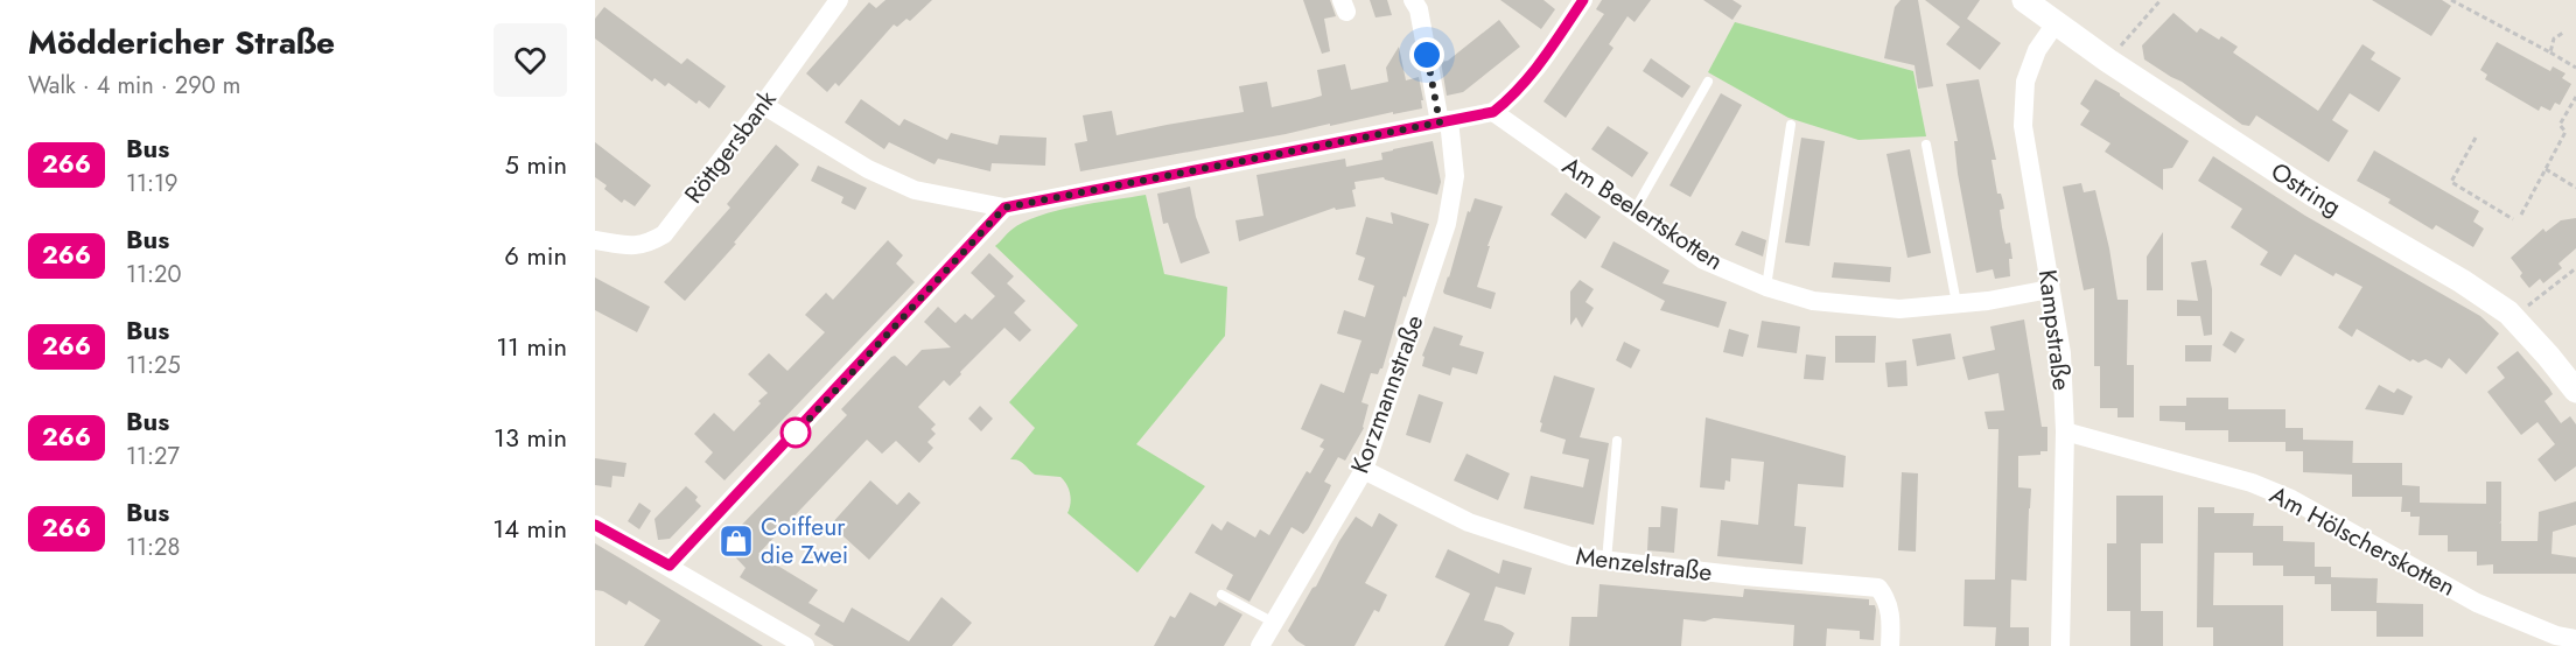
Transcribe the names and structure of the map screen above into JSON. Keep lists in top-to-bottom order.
{
  "streets": {
    "street": [
      "Röttgersbank",
      "Ostring",
      "Am Beelertskotten",
      "Kampstraße",
      "Korzmannstraße",
      "Am Hölscherskotten",
      "Menzelstraße"
    ]
  },
  "crossings": [
    ["Ostring", "Kampstraße"],
    ["Am Beelertskotten", "Kampstraße"],
    ["Kampstraße", "Am Hölscherskotten"],
    ["Korzmannstraße", "Menzelstraße"]
  ],
  "places": {
    "shop": ["Coiffeur die Zwei"]
  },
  "lines": ["bus line 266"],
  "page": {
    "heading": ["Möddericher Straße", "Walk · 4 min · 290 m"],
    "list": [
      {
        "mark": "266",
        "name": "Bus",
        "note": "11:19",
        "value": "5 min"
      },
      {
        "mark": "266",
        "name": "Bus",
        "note": "11:20",
        "value": "6 min"
      },
      {
        "mark": "266",
        "name": "Bus",
        "note": "11:25",
        "value": "11 min"
      },
      {
        "mark": "266",
        "name": "Bus",
        "note": "11:27",
        "value": "13 min"
      },
      {
        "mark": "266",
        "name": "Bus",
        "note": "11:28",
        "value": "14 min"
      }
    ]
  }
}
